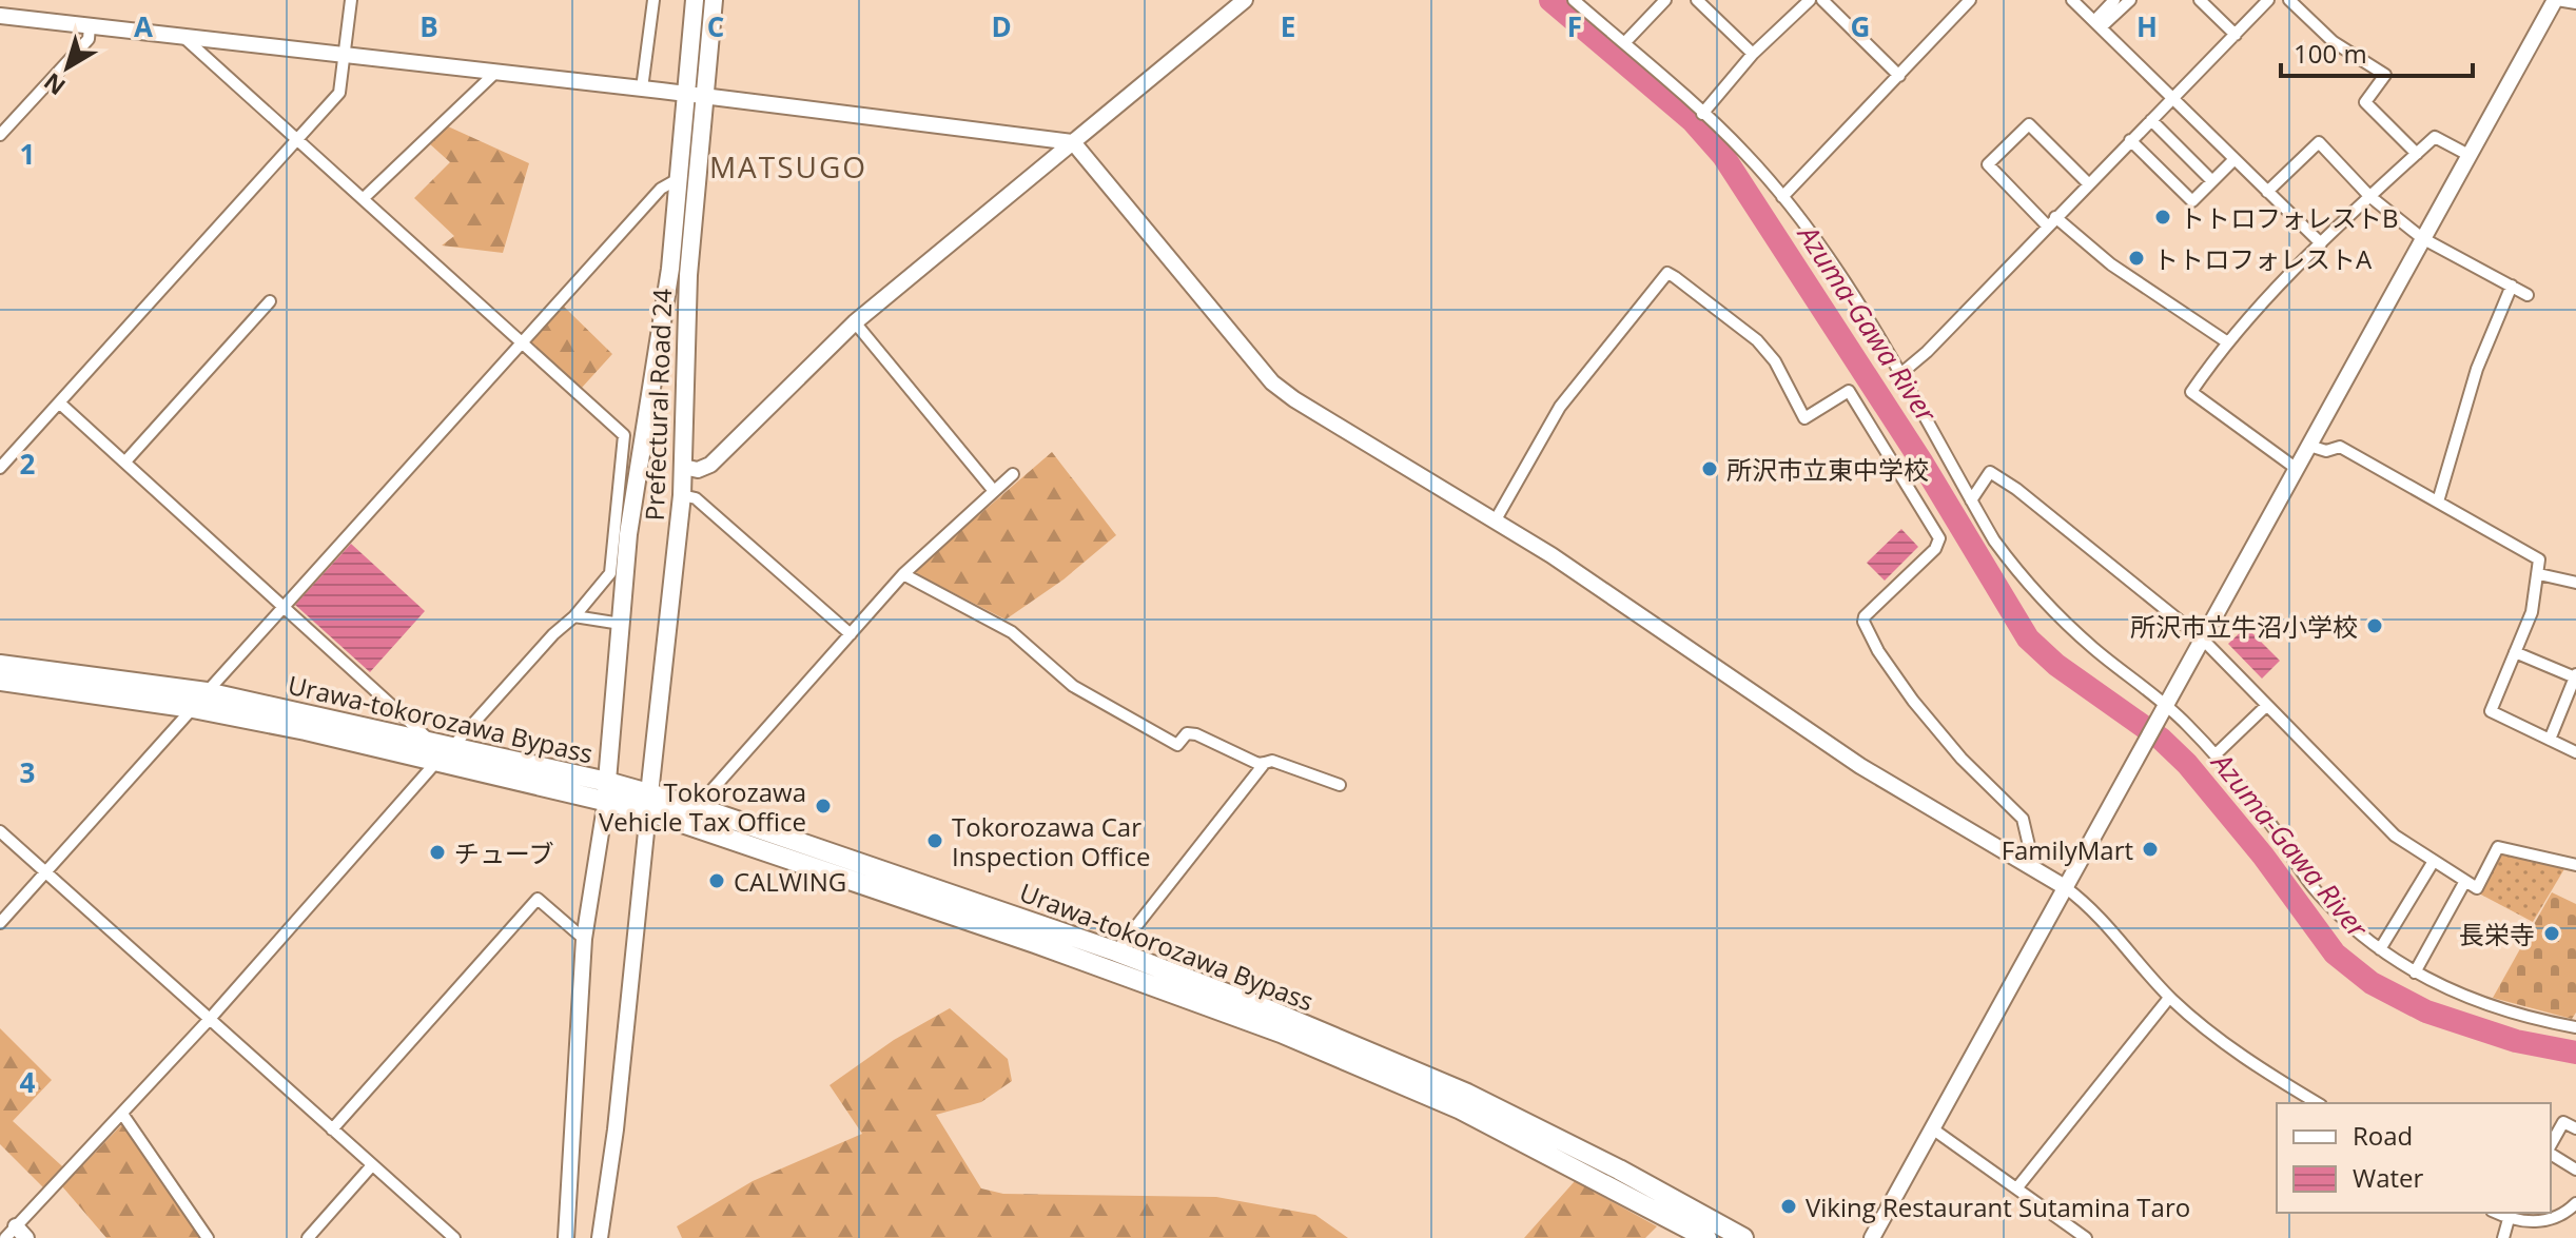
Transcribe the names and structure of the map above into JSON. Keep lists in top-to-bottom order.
{
  "streets": {
    "highway": ["Urawa-tokorozawa Bypass"],
    "main road": ["Prefectural Road 24"]
  },
  "crossings": [
    ["Prefectural Road 24", "Urawa-tokorozawa Bypass"]
  ],
  "districts": ["MATSUGO"],
  "water": ["Azuma-Gawa River"],
  "places": [
    "トトロフォレストB",
    "トトロフォレストA",
    "所沢市立東中学校",
    "所沢市立牛沼小学校",
    "Tokorozawa Vehicle Tax Office",
    "Tokorozawa Car Inspection Office",
    "FamilyMart",
    "チューブ",
    "CALWING",
    "長栄寺",
    "Viking Restaurant Sutamina Taro"
  ],
  "legend": ["Road", "Water"],
  "scale_bar": "100 m",
  "north": "bottom left",
  "grid": {
    "columns": [
      "A",
      "B",
      "C",
      "D",
      "E",
      "F",
      "G",
      "H"
    ],
    "rows": [
      "1",
      "2",
      "3",
      "4"
    ]
  }
}
